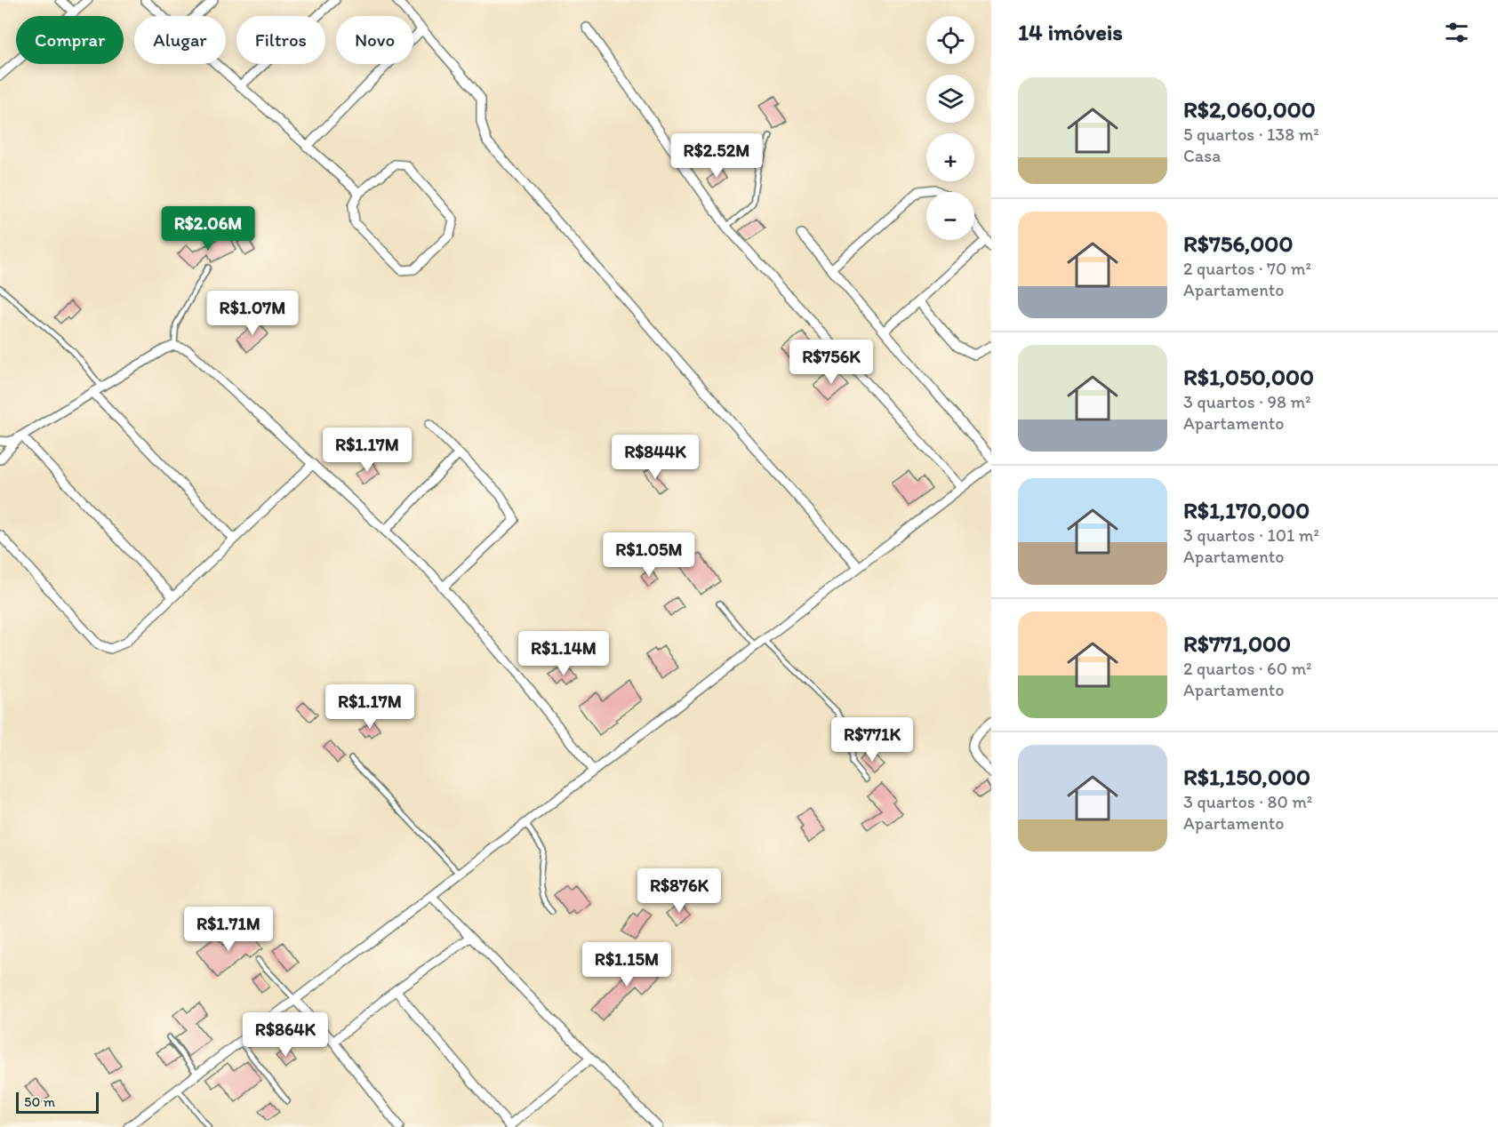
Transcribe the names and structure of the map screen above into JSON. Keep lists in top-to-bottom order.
{
  "scale_bar": "50 m",
  "page": {
    "heading": "14 imóveis",
    "map_buttons": ["+", "−"],
    "chip": [
      "Comprar",
      "Alugar",
      "Filtros",
      "Novo"
    ],
    "list": [
      {
        "name": "R$2,060,000",
        "note": "5 quartos · 138 m² · Casa"
      },
      {
        "name": "R$756,000",
        "note": "2 quartos · 70 m² · Apartamento"
      },
      {
        "name": "R$1,050,000",
        "note": "3 quartos · 98 m² · Apartamento"
      },
      {
        "name": "R$1,170,000",
        "note": "3 quartos · 101 m² · Apartamento"
      },
      {
        "name": "R$771,000",
        "note": "2 quartos · 60 m² · Apartamento"
      },
      {
        "name": "R$1,150,000",
        "note": "3 quartos · 80 m² · Apartamento"
      }
    ],
    "price": [
      "R$2.52M",
      "R$2.06M",
      "R$1.07M",
      "R$756K",
      "R$1.17M",
      "R$844K",
      "R$1.05M",
      "R$1.14M",
      "R$1.17M",
      "R$771K",
      "R$876K",
      "R$1.71M",
      "R$1.15M",
      "R$864K"
    ],
    "scale": "50 m"
  }
}
